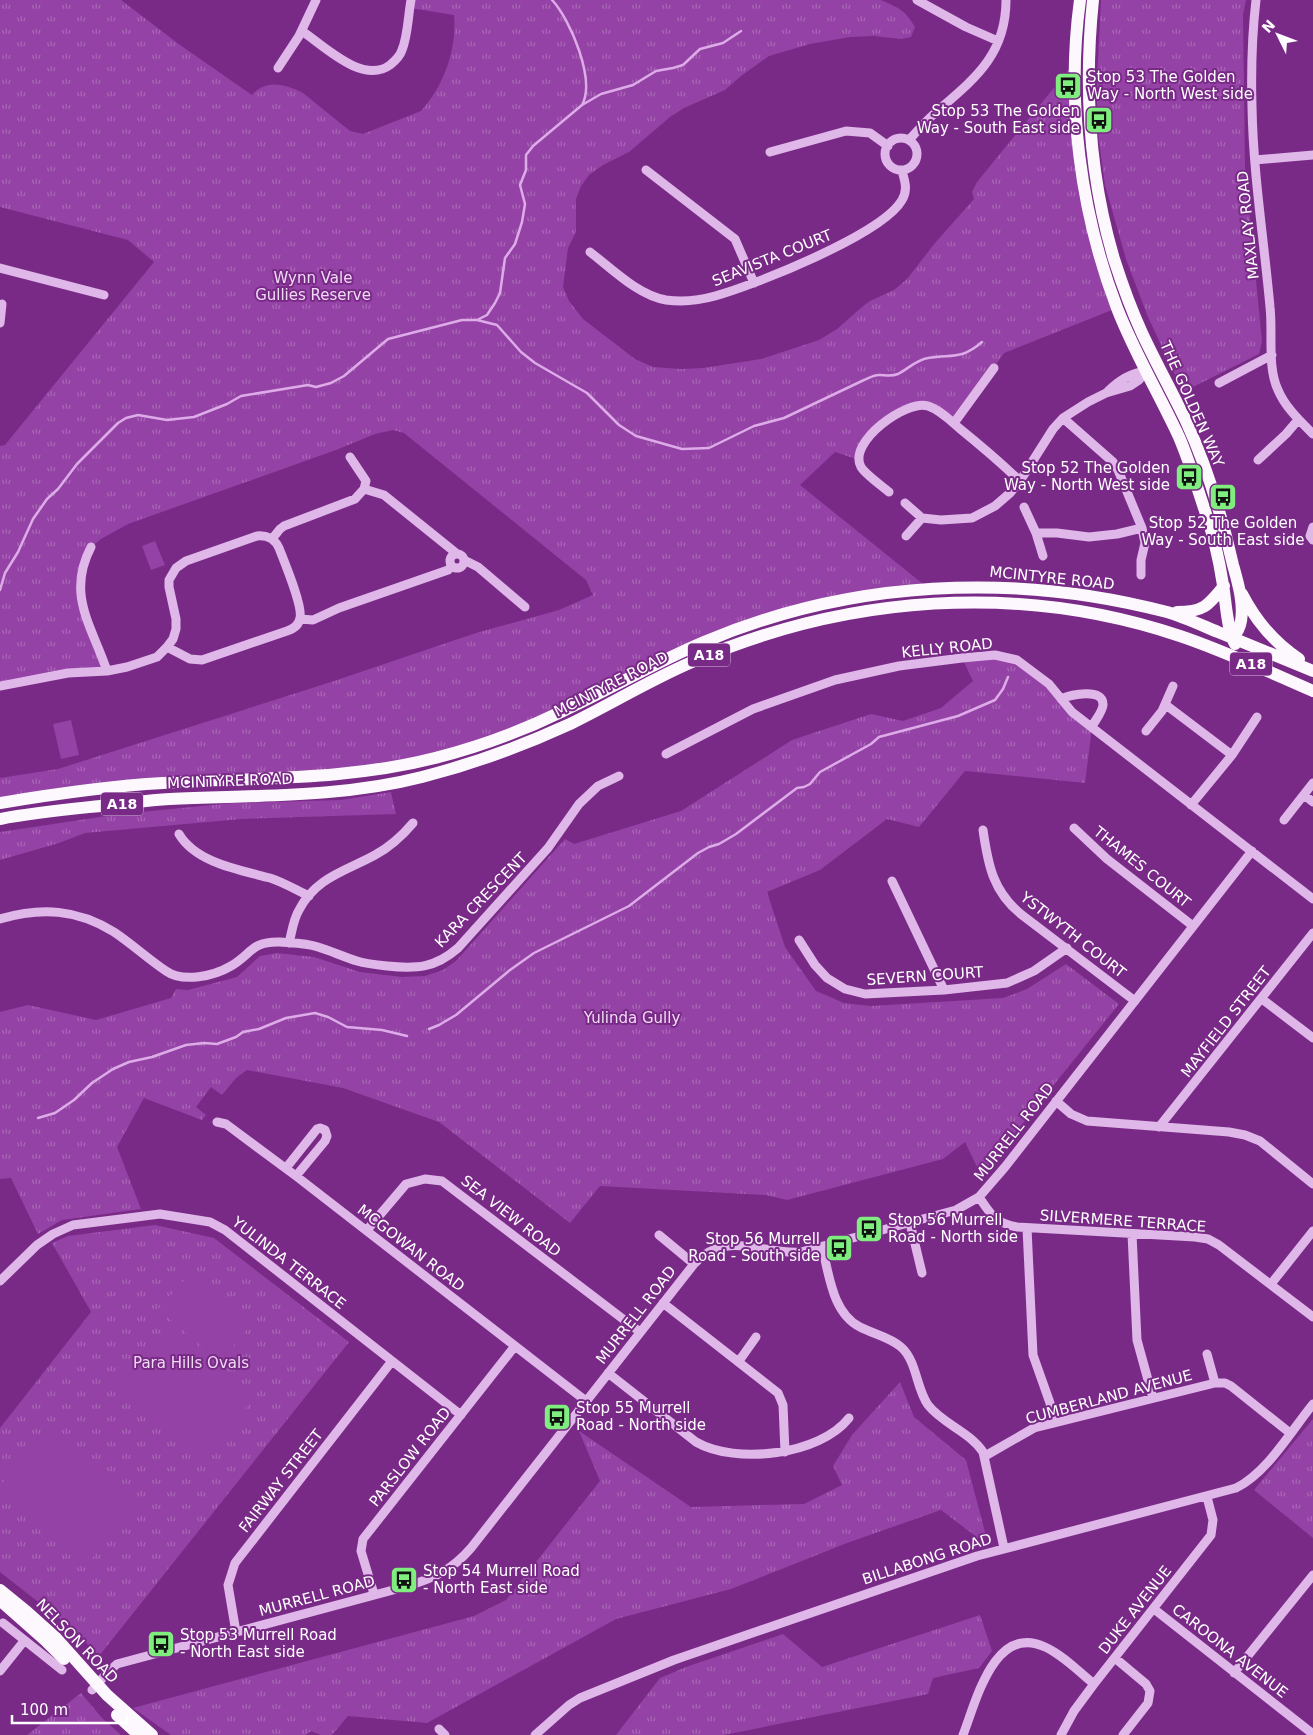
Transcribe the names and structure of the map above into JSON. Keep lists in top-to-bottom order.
{
  "streets": {
    "main road": [
      "THE GOLDEN WAY",
      "MCINTYRE ROAD",
      "A18",
      "NELSON ROAD"
    ],
    "street": [
      "MAXLAY ROAD",
      "SEAVISTA COURT",
      "KELLY ROAD",
      "THAMES COURT",
      "KARA CRESCENT",
      "YSTWYTH COURT",
      "SEVERN COURT",
      "MAYFIELD STREET",
      "MURRELL ROAD",
      "SEA VIEW ROAD",
      "SILVERMERE TERRACE",
      "MCGOWAN ROAD",
      "YULINDA TERRACE",
      "CUMBERLAND AVENUE",
      "PARSLOW ROAD",
      "FAIRWAY STREET",
      "BILLABONG ROAD",
      "DUKE AVENUE",
      "CAROONA AVENUE"
    ]
  },
  "crossings": [
    ["THE GOLDEN WAY", "MCINTYRE ROAD"],
    ["KELLY ROAD", "MURRELL ROAD"],
    ["THAMES COURT", "MURRELL ROAD"],
    ["YSTWYTH COURT", "SEVERN COURT"],
    ["YSTWYTH COURT", "MURRELL ROAD"],
    ["MURRELL ROAD", "SEA VIEW ROAD"],
    ["MURRELL ROAD", "SILVERMERE TERRACE"],
    ["MURRELL ROAD", "MCGOWAN ROAD"],
    ["MURRELL ROAD", "PARSLOW ROAD"],
    ["MURRELL ROAD", "FAIRWAY STREET"],
    ["MURRELL ROAD", "NELSON ROAD"],
    ["SEA VIEW ROAD", "MCGOWAN ROAD"],
    ["MCGOWAN ROAD", "PARSLOW ROAD"],
    ["YULINDA TERRACE", "PARSLOW ROAD"],
    ["YULINDA TERRACE", "FAIRWAY STREET"],
    ["CUMBERLAND AVENUE", "BILLABONG ROAD"],
    ["BILLABONG ROAD", "DUKE AVENUE"],
    ["DUKE AVENUE", "CAROONA AVENUE"]
  ],
  "parks": ["Wynn Vale Gullies Reserve", "Yulinda Gully", "Para Hills Ovals"],
  "places": {
    "bus stop": [
      "Stop 53 The Golden Way - North West side",
      "Stop 53 The Golden Way - South East side",
      "Stop 52 The Golden Way - North West side",
      "Stop 52 The Golden Way - South East side",
      "Stop 56 Murrell Road - North side",
      "Stop 56 Murrell Road - South side",
      "Stop 55 Murrell Road - North side",
      "Stop 54 Murrell Road - North East side",
      "Stop 53 Murrell Road - North East side"
    ]
  },
  "scale_bar": "100 m",
  "north": "top left"
}
